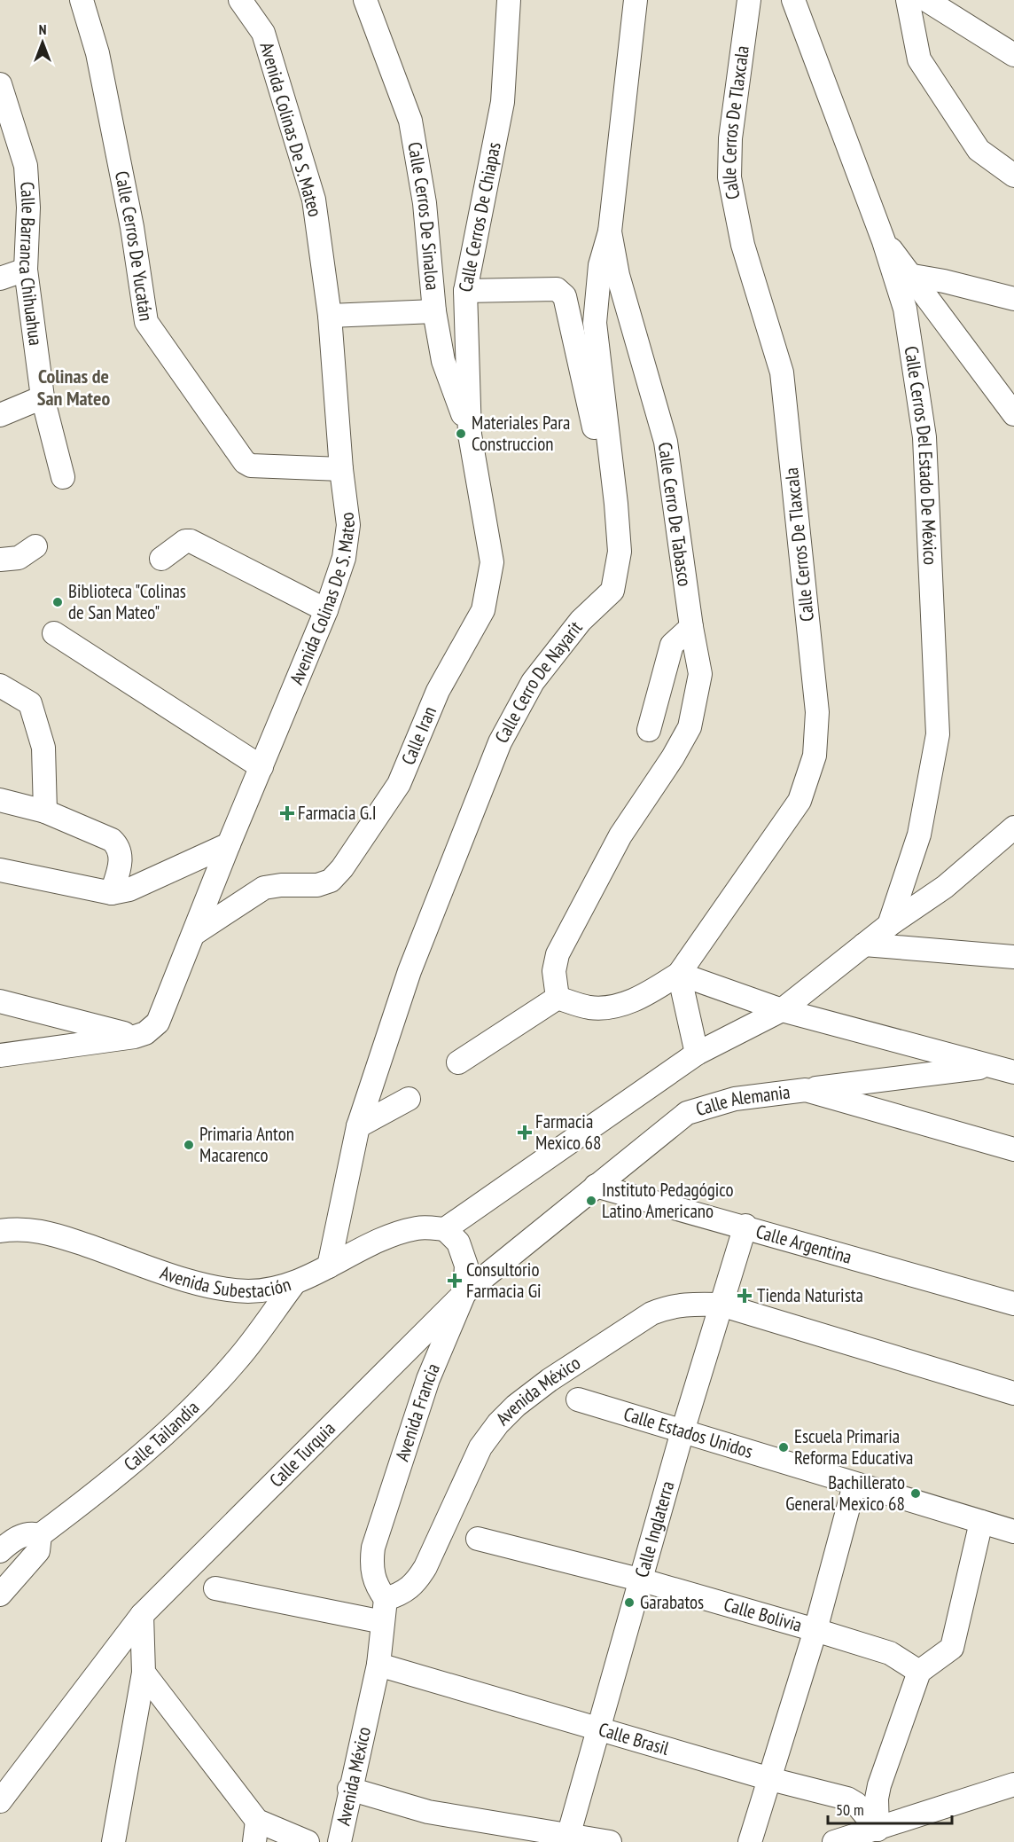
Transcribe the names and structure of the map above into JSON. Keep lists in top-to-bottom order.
{
  "streets": {
    "street": [
      "Calle Cerros De Tlaxcala",
      "Avenida Colinas De S. Mateo",
      "Calle Cerros De Sinaloa",
      "Calle Cerros De Chiapas",
      "Calle Cerros De Yucatán",
      "Calle Barranca Chihuahua",
      "Calle Cerros Del Estado De México",
      "Calle Cerro De Tabasco",
      "Calle Cerro De Nayarit",
      "Calle Iran",
      "Calle Alemania",
      "Calle Argentina",
      "Avenida Subestación",
      "Avenida México",
      "Avenida Francia",
      "Calle Estados Unidos",
      "Calle Tailandia",
      "Calle Turquia",
      "Calle Inglaterra",
      "Calle Bolivia",
      "Calle Brasil"
    ]
  },
  "crossings": [
    ["Avenida Colinas De S. Mateo", "Calle Cerros De Yucatán"],
    ["Avenida Colinas De S. Mateo", "Calle Iran"],
    ["Calle Cerros De Sinaloa", "Calle Cerros De Chiapas"],
    ["Calle Cerros De Sinaloa", "Calle Iran"],
    ["Calle Cerros De Chiapas", "Calle Iran"],
    ["Calle Cerro De Tabasco", "Calle Cerro De Nayarit"],
    ["Calle Alemania", "Calle Argentina"],
    ["Calle Alemania", "Avenida Francia"],
    ["Calle Alemania", "Calle Turquia"],
    ["Calle Argentina", "Calle Inglaterra"],
    ["Avenida Subestación", "Avenida Francia"],
    ["Avenida Subestación", "Calle Tailandia"],
    ["Avenida México", "Avenida Francia"],
    ["Avenida México", "Calle Inglaterra"],
    ["Avenida México", "Calle Brasil"],
    ["Avenida Francia", "Calle Turquia"],
    ["Calle Estados Unidos", "Calle Inglaterra"],
    ["Calle Inglaterra", "Calle Bolivia"],
    ["Calle Inglaterra", "Calle Brasil"]
  ],
  "districts": ["Colinas de San Mateo"],
  "places": {
    "other": [
      "Materiales Para Construccion",
      "Biblioteca \"Colinas de San Mateo\"",
      "Primaria Anton Macarenco",
      "Instituto Pedagógico Latino Americano",
      "Escuela Primaria Reforma Educativa",
      "Bachillerato General Mexico 68",
      "Garabatos"
    ],
    "health": [
      "Farmacia G.I",
      "Farmacia Mexico 68",
      "Consultorio Farmacia Gi",
      "Tienda Naturista"
    ]
  },
  "scale_bar": "50 m",
  "north": "top"
}
